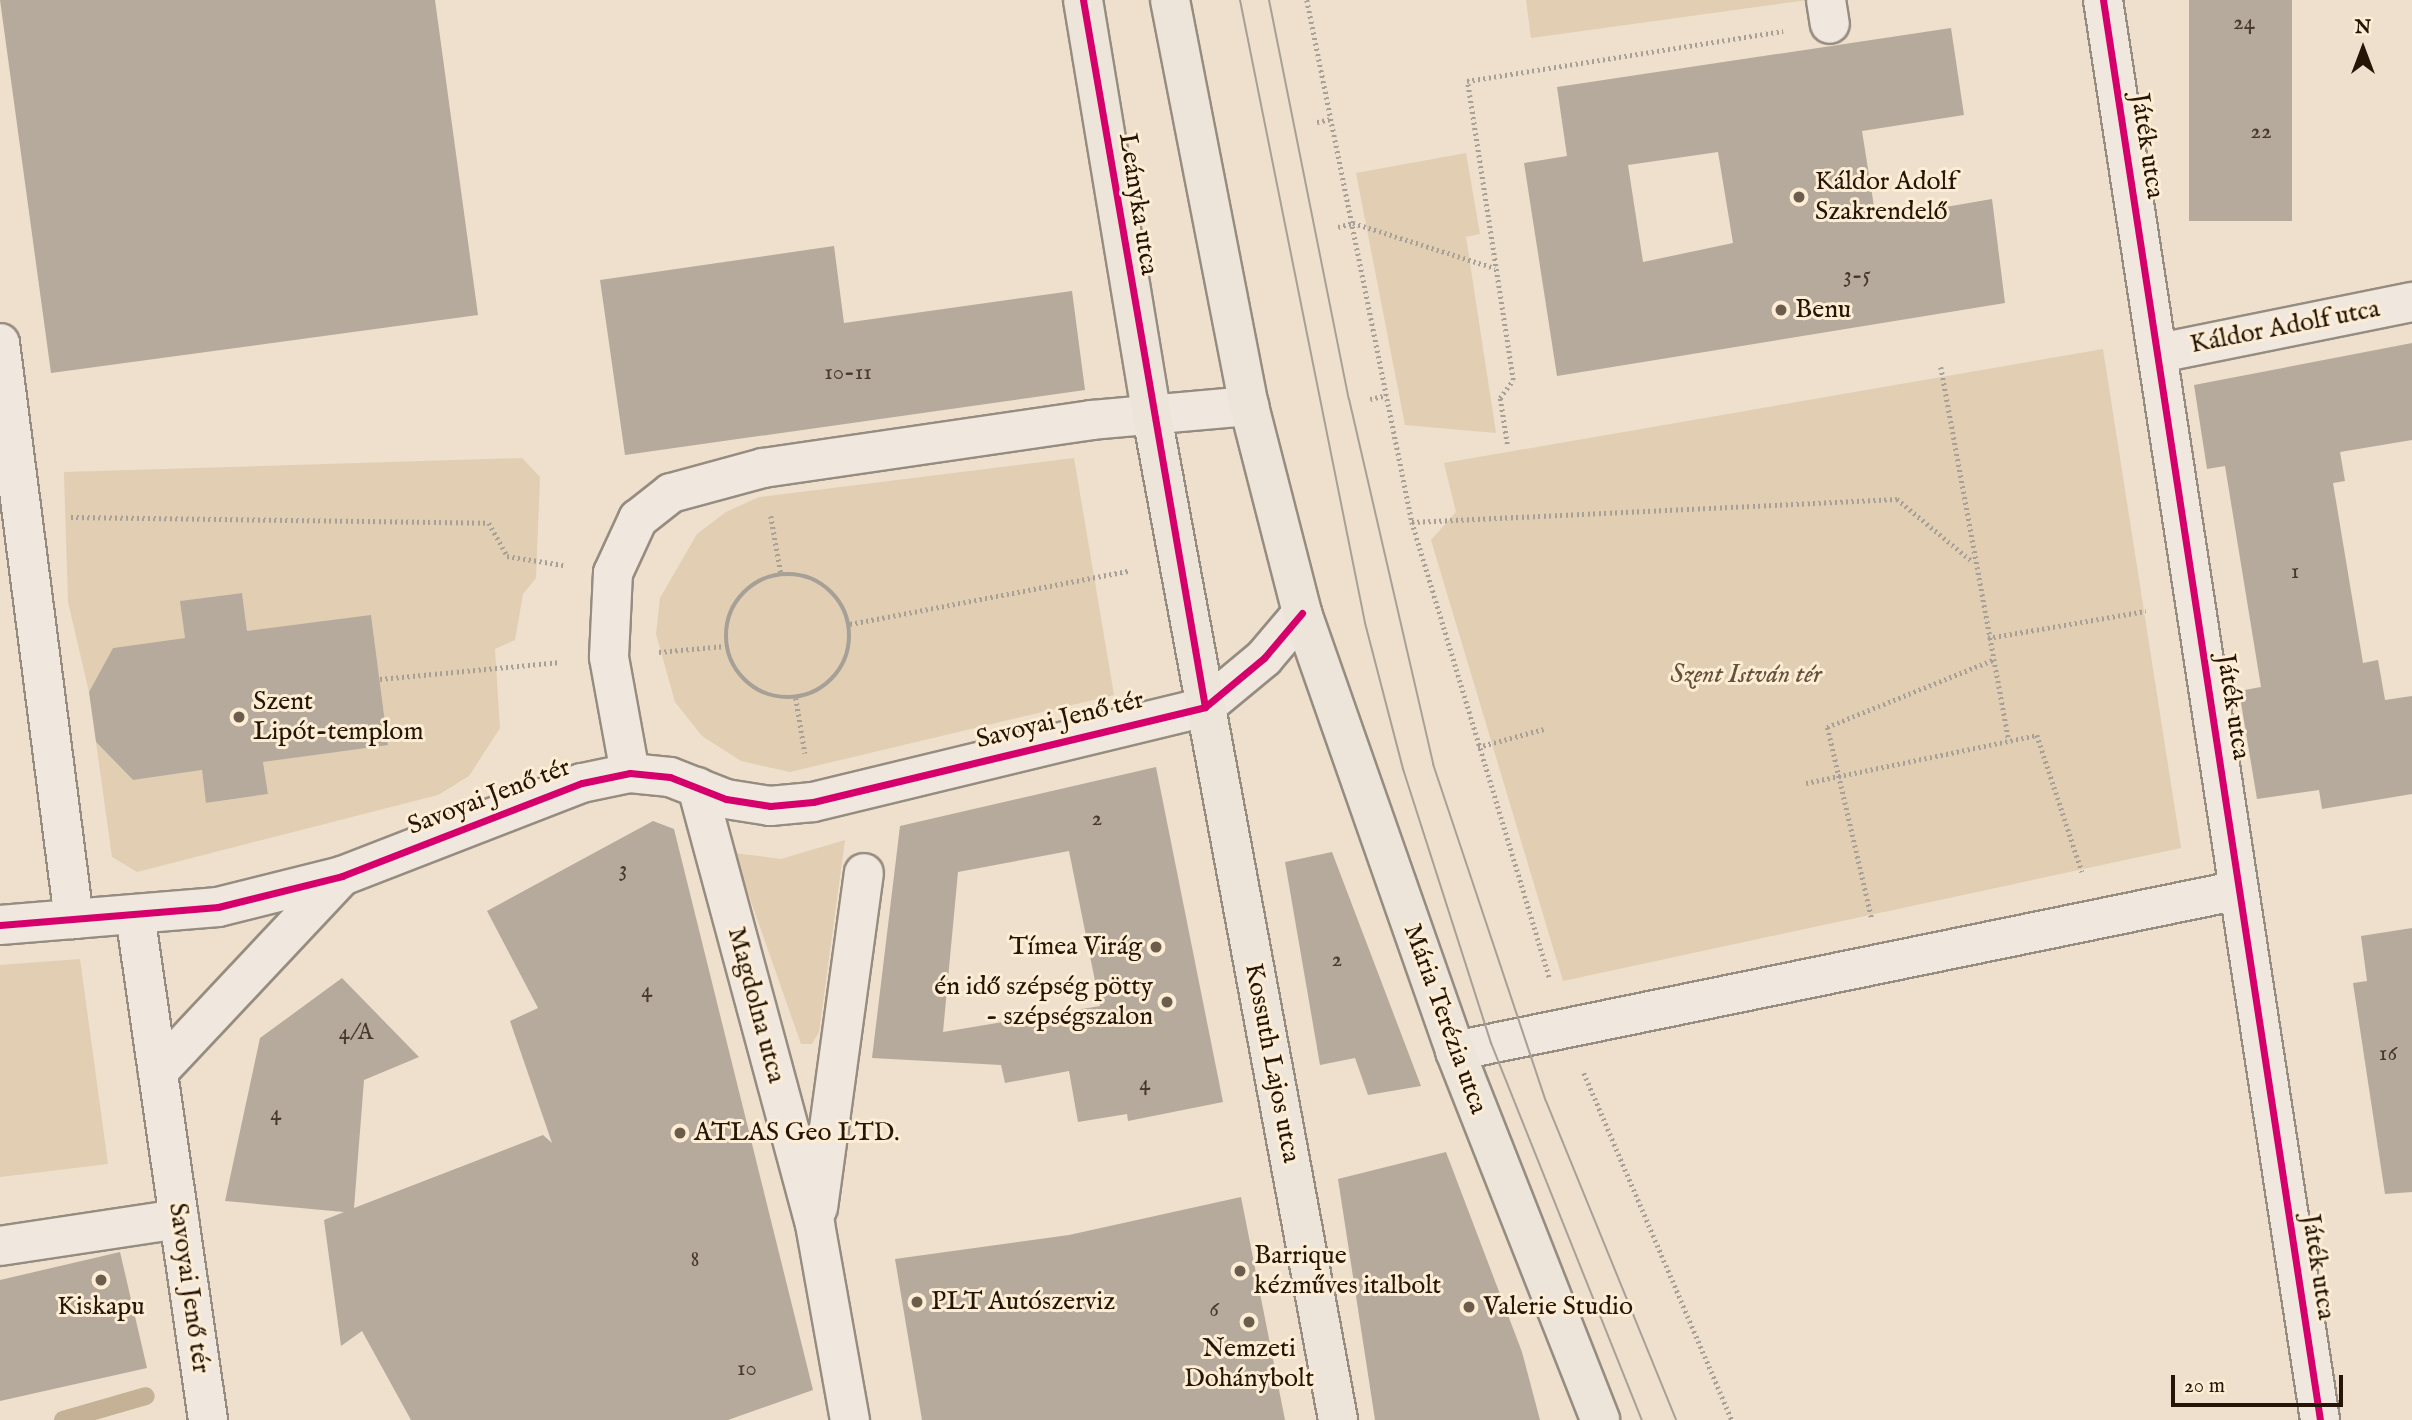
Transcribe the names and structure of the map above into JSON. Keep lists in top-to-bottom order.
{
  "streets": {
    "main road": ["Leányka utca", "Mária Terézia utca", "Kossuth Lajos utca"],
    "street": [
      "Játék utca",
      "Káldor Adolf utca",
      "Savoyai Jenő tér",
      "Magdolna utca"
    ]
  },
  "crossings": [
    ["Játék utca", "Káldor Adolf utca"],
    ["Savoyai Jenő tér", "Magdolna utca"],
    ["Savoyai Jenő tér", "Mária Terézia utca"],
    ["Savoyai Jenő tér", "Kossuth Lajos utca"]
  ],
  "parks": ["Szent István tér"],
  "places": [
    "Káldor Adolf Szakrendelő",
    "Benu",
    "Szent Lipót-templom",
    "Tímea Virág",
    "én idő szépség pötty - szépségszalon",
    "ATLAS Geo LTD.",
    "Barrique kézműves italbolt",
    "Kiskapu",
    "PLT Autószerviz",
    "Valerie Studio",
    "Nemzeti Dohánybolt"
  ],
  "house_numbers": [
    "24",
    "22",
    "3-5",
    "10-11",
    "1",
    "2",
    "3",
    "2",
    "4",
    "4/A",
    "16",
    "4",
    "4",
    "8",
    "6",
    "10"
  ],
  "scale_bar": "20 m",
  "north": "top"
}
